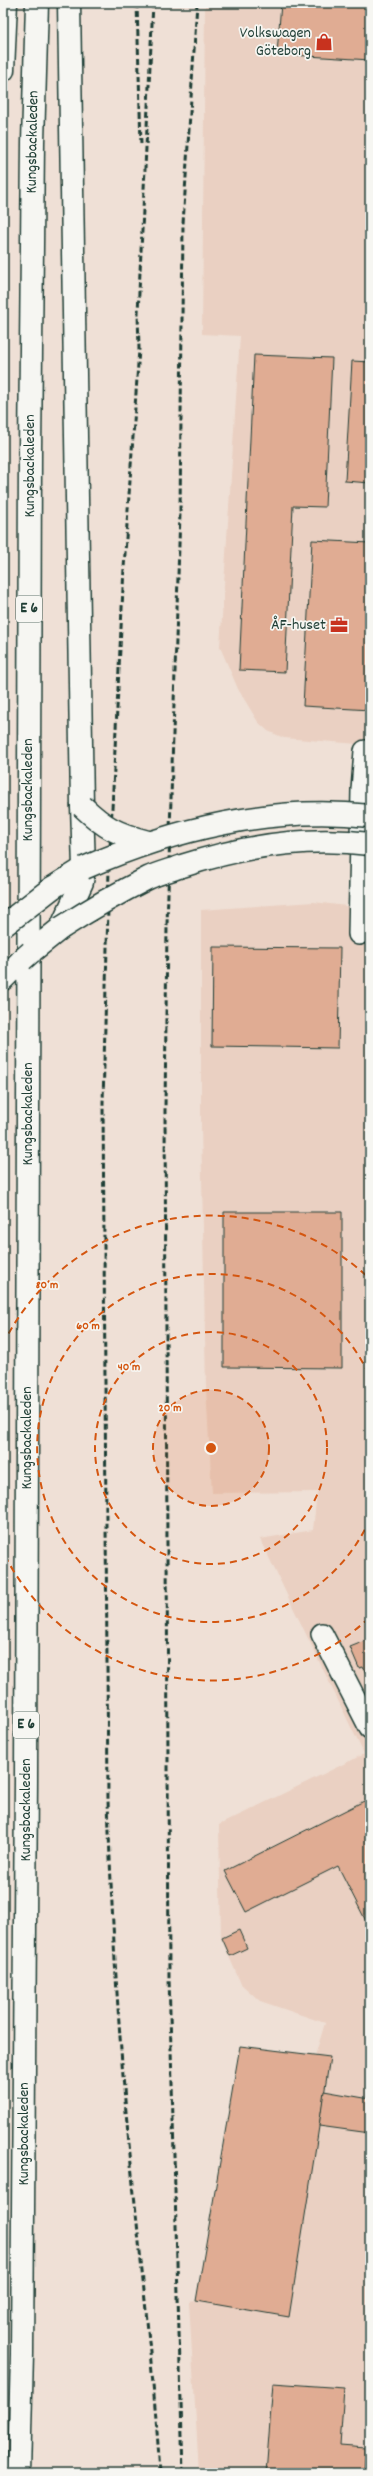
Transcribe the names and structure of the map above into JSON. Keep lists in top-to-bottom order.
{
  "streets": {
    "main road": ["Kungsbackaleden", "E 6"]
  },
  "places": {
    "shop": ["Volkswagen Göteborg"],
    "office": ["ÅF-huset"]
  },
  "rings": [
    "80 m",
    "60 m",
    "40 m",
    "20 m"
  ]
}
